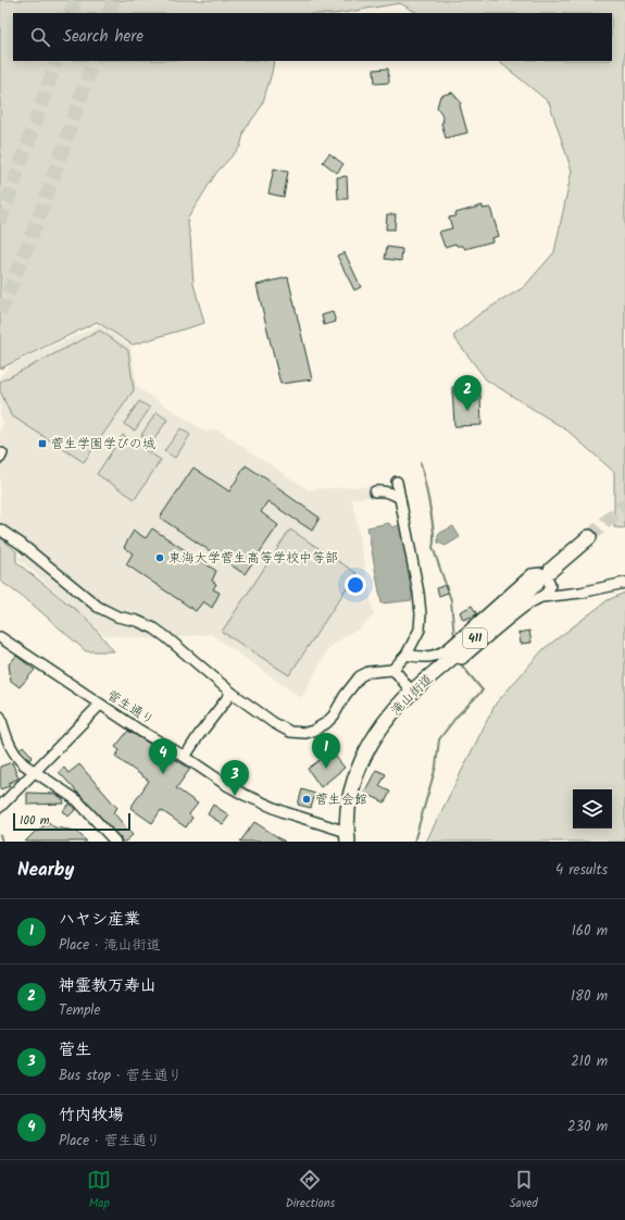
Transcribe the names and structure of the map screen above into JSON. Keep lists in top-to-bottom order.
{
  "streets": {
    "highway": ["411", "滝山街道"],
    "street": ["菅生通り"]
  },
  "crossings": [
    ["滝山街道", "菅生通り"]
  ],
  "places": {
    "transit": ["菅生学園学びの城"],
    "other": ["東海大学菅生高等学校中等部", "菅生会館"]
  },
  "scale_bar": "100 m",
  "page": {
    "search": "Search here",
    "pins": [
      "2",
      "1",
      "4",
      "3"
    ],
    "scale": "100 m",
    "heading": ["Nearby", "4 results"],
    "list": [
      {
        "mark": "1",
        "name": "ハヤシ産業",
        "note": "Place · 滝山街道",
        "value": "160 m"
      },
      {
        "mark": "2",
        "name": "神霊教万寿山",
        "note": "Temple",
        "value": "180 m"
      },
      {
        "mark": "3",
        "name": "菅生",
        "note": "Bus stop · 菅生通り",
        "value": "210 m"
      },
      {
        "mark": "4",
        "name": "竹内牧場",
        "note": "Place · 菅生通り",
        "value": "230 m"
      }
    ],
    "nav": ["Map", "Directions", "Saved"]
  }
}
